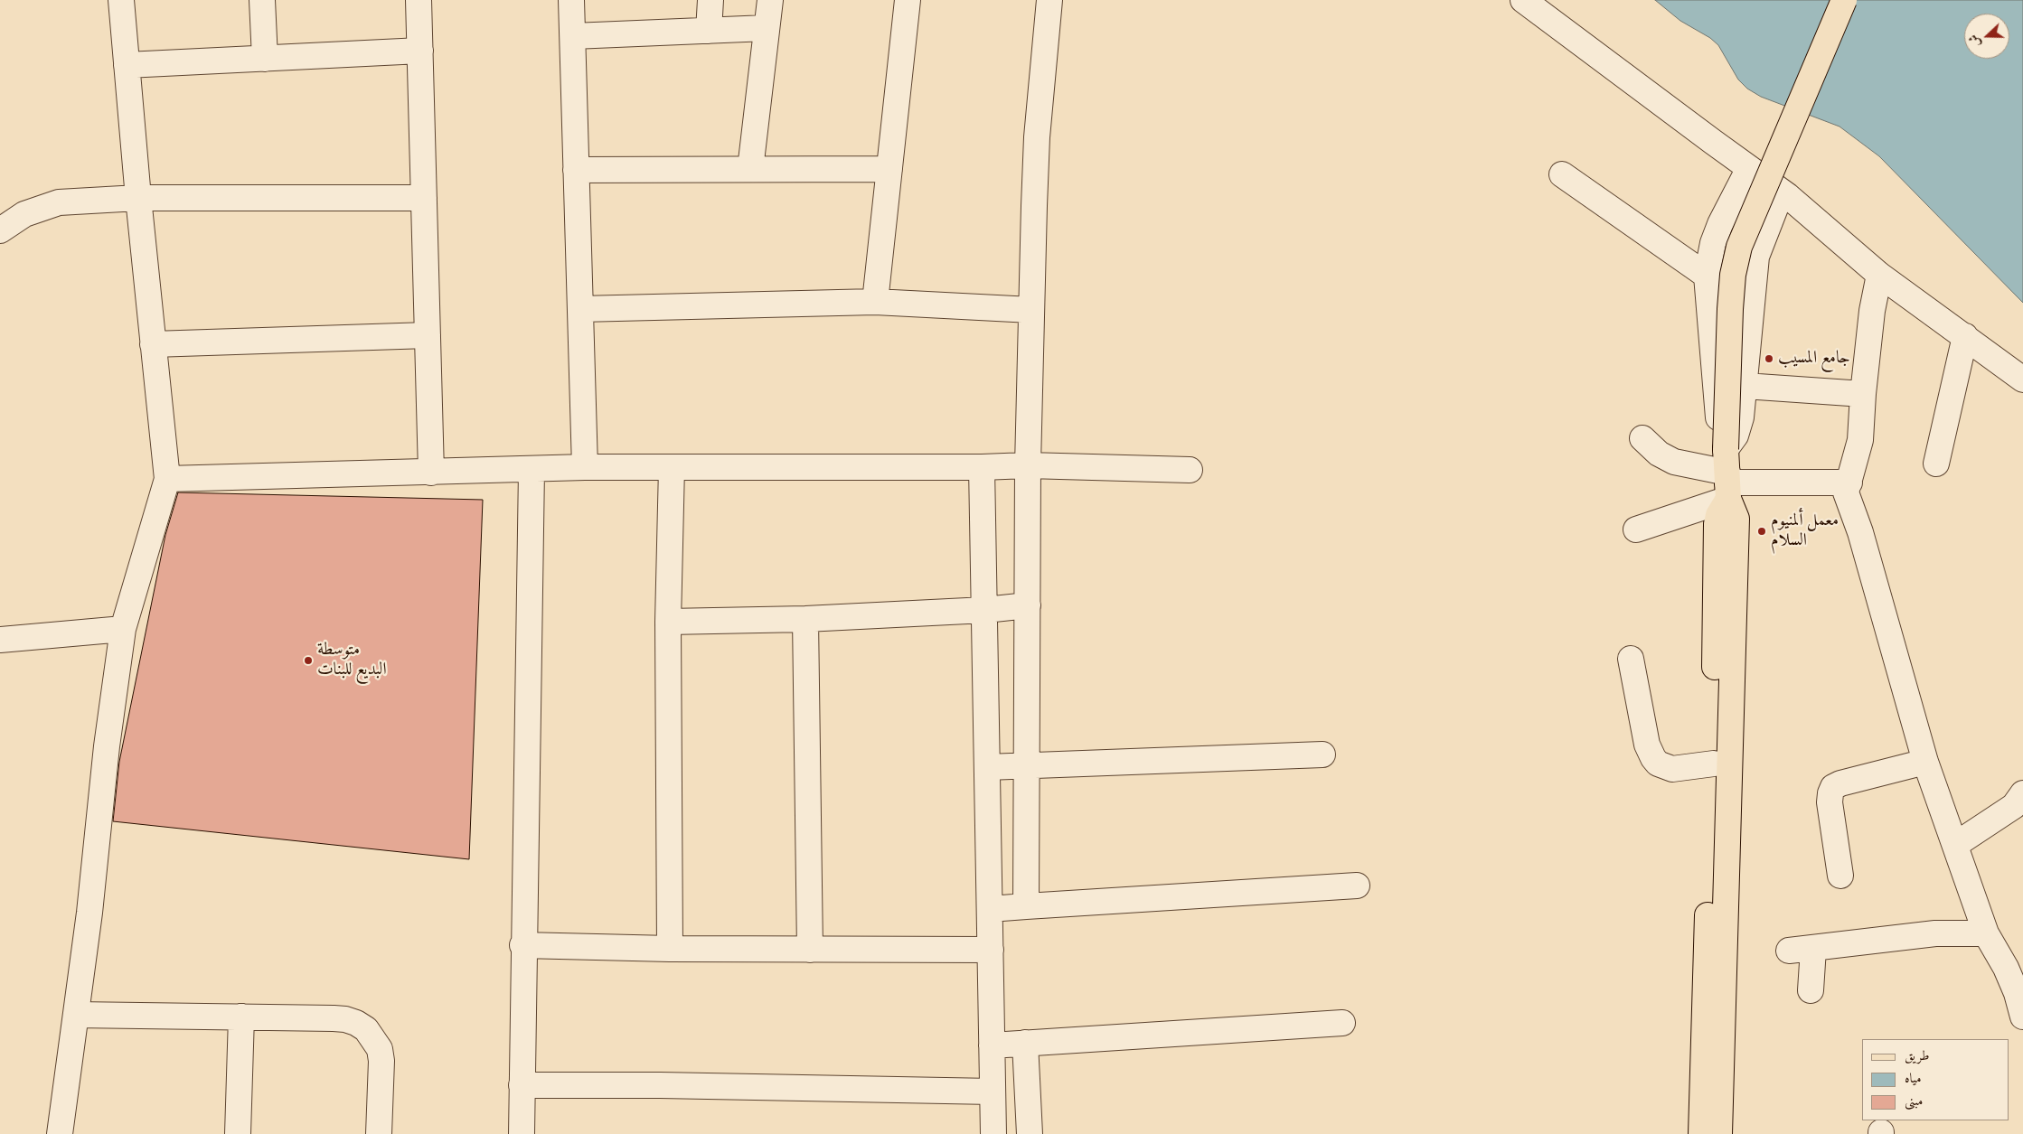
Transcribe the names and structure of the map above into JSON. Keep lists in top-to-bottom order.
{
  "places": ["جامع المسيب", "معمل ألمنيوم السلام", "متوسطة البديع للبنات"],
  "legend": ["طريق", "مياه", "مبنى"],
  "north": "left"
}
